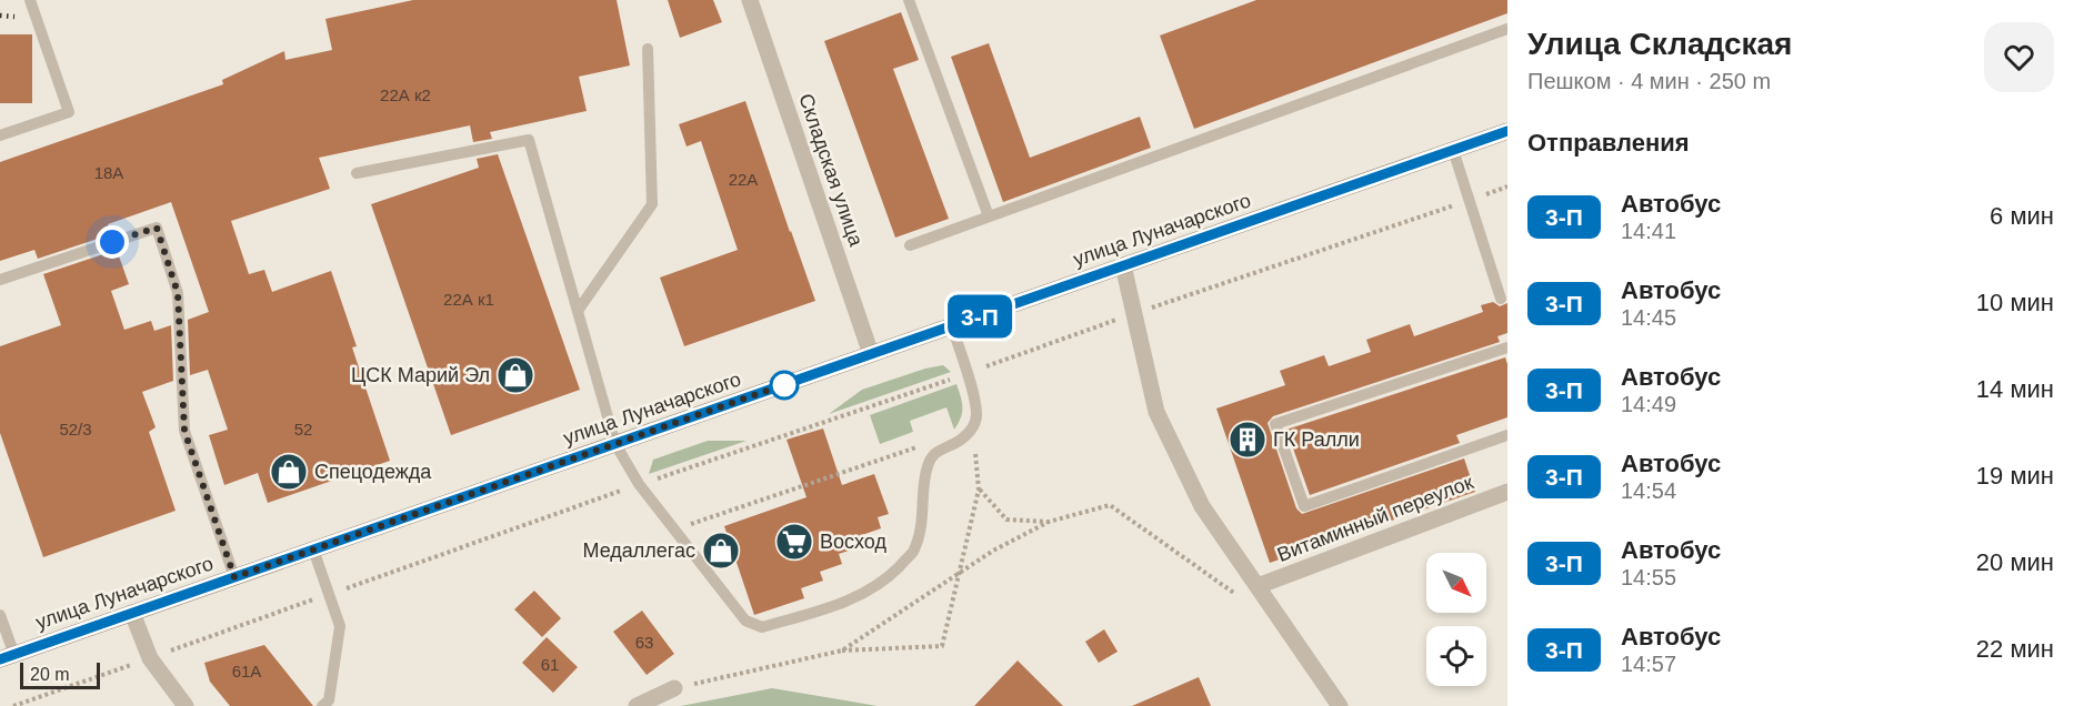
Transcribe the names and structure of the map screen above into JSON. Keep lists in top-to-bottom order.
{
  "streets": {
    "main road": ["улица Луначарского"],
    "street": ["Складская улица", "Витаминный переулок"]
  },
  "crossings": [
    ["Складская улица", "улица Луначарского"]
  ],
  "places": {
    "shop": ["ЦСК Марий Эл", "Спецодежда", "Медаллегас"],
    "building": ["ГК Ралли"],
    "supermarket": ["Восход"]
  },
  "lines": ["bus line 3-П"],
  "house_numbers": [
    "22А к2",
    "18А",
    "22А",
    "22А к1",
    "52/3",
    "52",
    "63",
    "61",
    "61А"
  ],
  "scale_bar": "20 m",
  "north": "bottom right",
  "page": {
    "on_map": "3-П",
    "heading": [
      ["Улица Складская", "Пешком · 4 мин · 250 m"],
      "Отправления"
    ],
    "list": [
      {
        "mark": "3-П",
        "name": "Автобус",
        "note": "14:41",
        "value": "6 мин"
      },
      {
        "mark": "3-П",
        "name": "Автобус",
        "note": "14:45",
        "value": "10 мин"
      },
      {
        "mark": "3-П",
        "name": "Автобус",
        "note": "14:49",
        "value": "14 мин"
      },
      {
        "mark": "3-П",
        "name": "Автобус",
        "note": "14:54",
        "value": "19 мин"
      },
      {
        "mark": "3-П",
        "name": "Автобус",
        "note": "14:55",
        "value": "20 мин"
      },
      {
        "mark": "3-П",
        "name": "Автобус",
        "note": "14:57",
        "value": "22 мин"
      }
    ],
    "scale": "20 m"
  }
}
